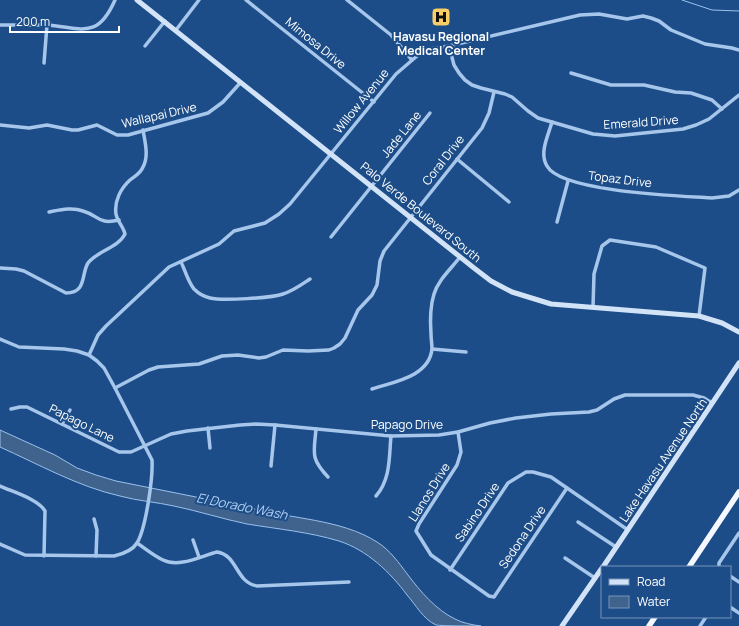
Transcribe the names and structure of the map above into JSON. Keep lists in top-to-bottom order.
{
  "streets": {
    "main road": ["Palo Verde Boulevard South", "Lake Havasu Avenue North"],
    "street": [
      "Mimosa Drive",
      "Willow Avenue",
      "Wallapai Drive",
      "Emerald Drive",
      "Jade Lane",
      "Coral Drive",
      "Topaz Drive",
      "Papago Lane",
      "Papago Drive",
      "Llanos Drive",
      "Sabino Drive",
      "Sedona Drive"
    ]
  },
  "crossings": [
    ["Mimosa Drive", "Willow Avenue"],
    ["Willow Avenue", "Emerald Drive"],
    ["Willow Avenue", "Palo Verde Boulevard South"],
    ["Wallapai Drive", "Palo Verde Boulevard South"],
    ["Emerald Drive", "Coral Drive"],
    ["Emerald Drive", "Topaz Drive"],
    ["Jade Lane", "Palo Verde Boulevard South"],
    ["Coral Drive", "Palo Verde Boulevard South"],
    ["Papago Lane", "Papago Drive"],
    ["Papago Drive", "Lake Havasu Avenue North"],
    ["Papago Drive", "Llanos Drive"],
    ["Lake Havasu Avenue North", "Sabino Drive"],
    ["Llanos Drive", "Sabino Drive"],
    ["Llanos Drive", "Sedona Drive"],
    ["Sabino Drive", "Sedona Drive"]
  ],
  "water": ["El Dorado Wash"],
  "places": {
    "hospital": ["Havasu Regional Medical Center"]
  },
  "legend": ["Road", "Water"],
  "scale_bar": "200 m"
}
